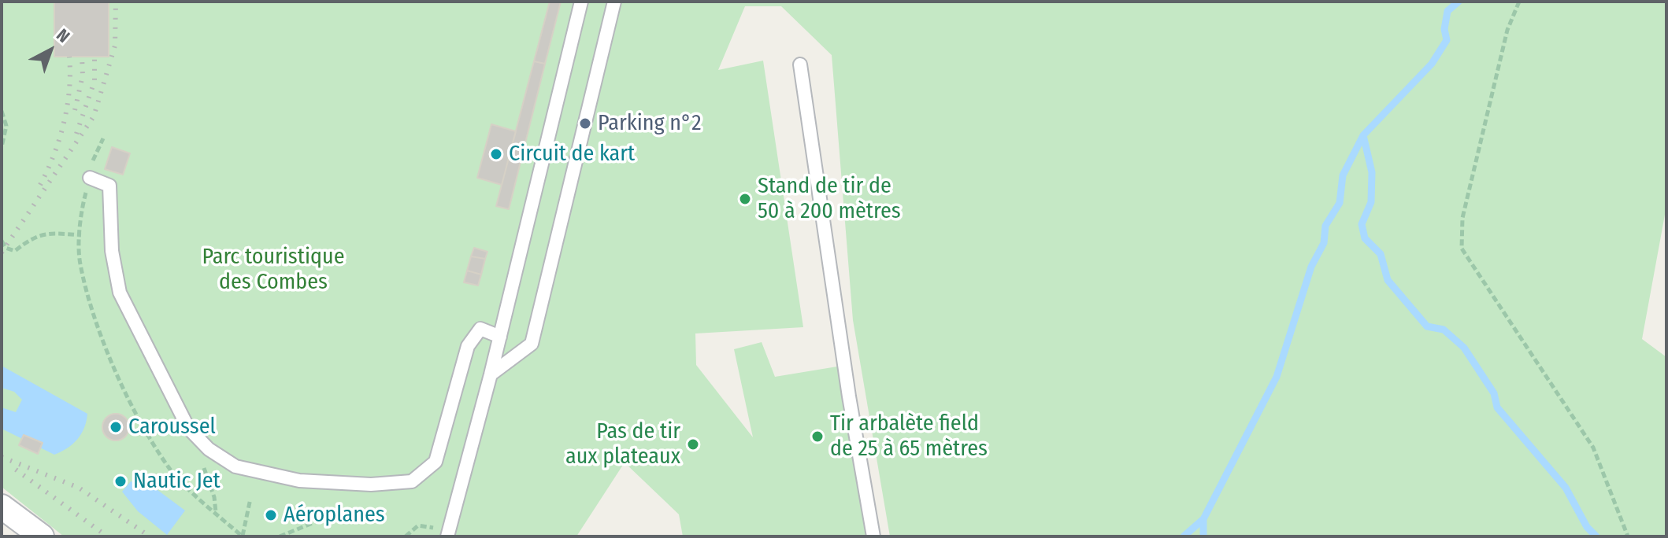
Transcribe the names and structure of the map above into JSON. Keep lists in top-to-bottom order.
{
  "parks": ["Parc touristique des Combes"],
  "places": [
    "Parking n°2",
    "Circuit de kart",
    "Stand de tir de 50 à 200 mètres",
    "Caroussel",
    "Tir arbalète field de 25 à 65 mètres",
    "Pas de tir aux plateaux",
    "Nautic Jet",
    "Aéroplanes"
  ],
  "north": "top right"
}
